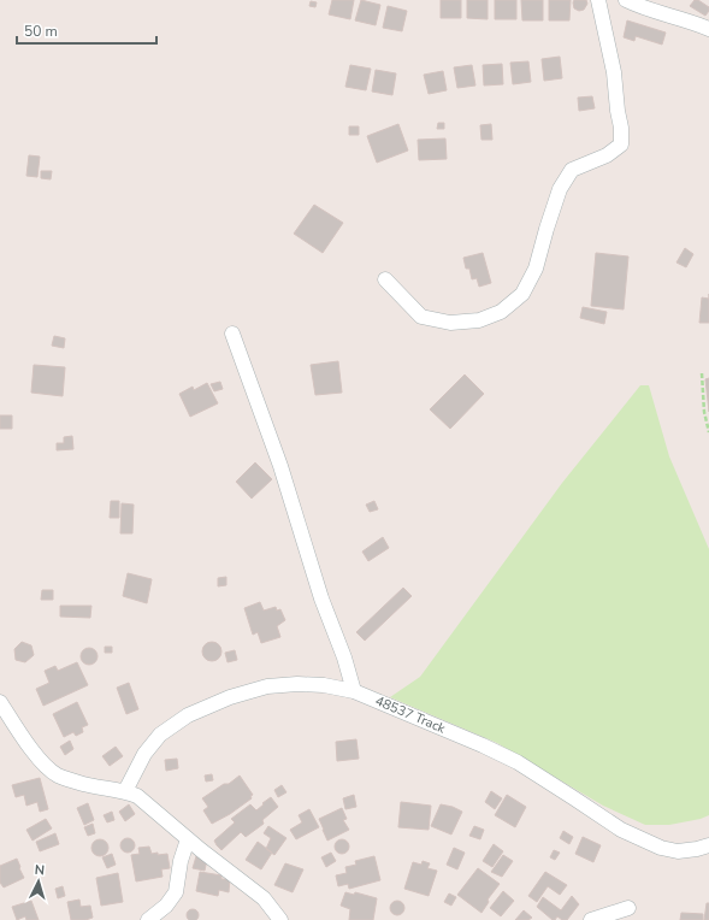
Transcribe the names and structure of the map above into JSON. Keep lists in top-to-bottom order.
{
  "streets": {
    "street": ["48537 Track"]
  },
  "scale_bar": "50 m",
  "north": "top"
}
